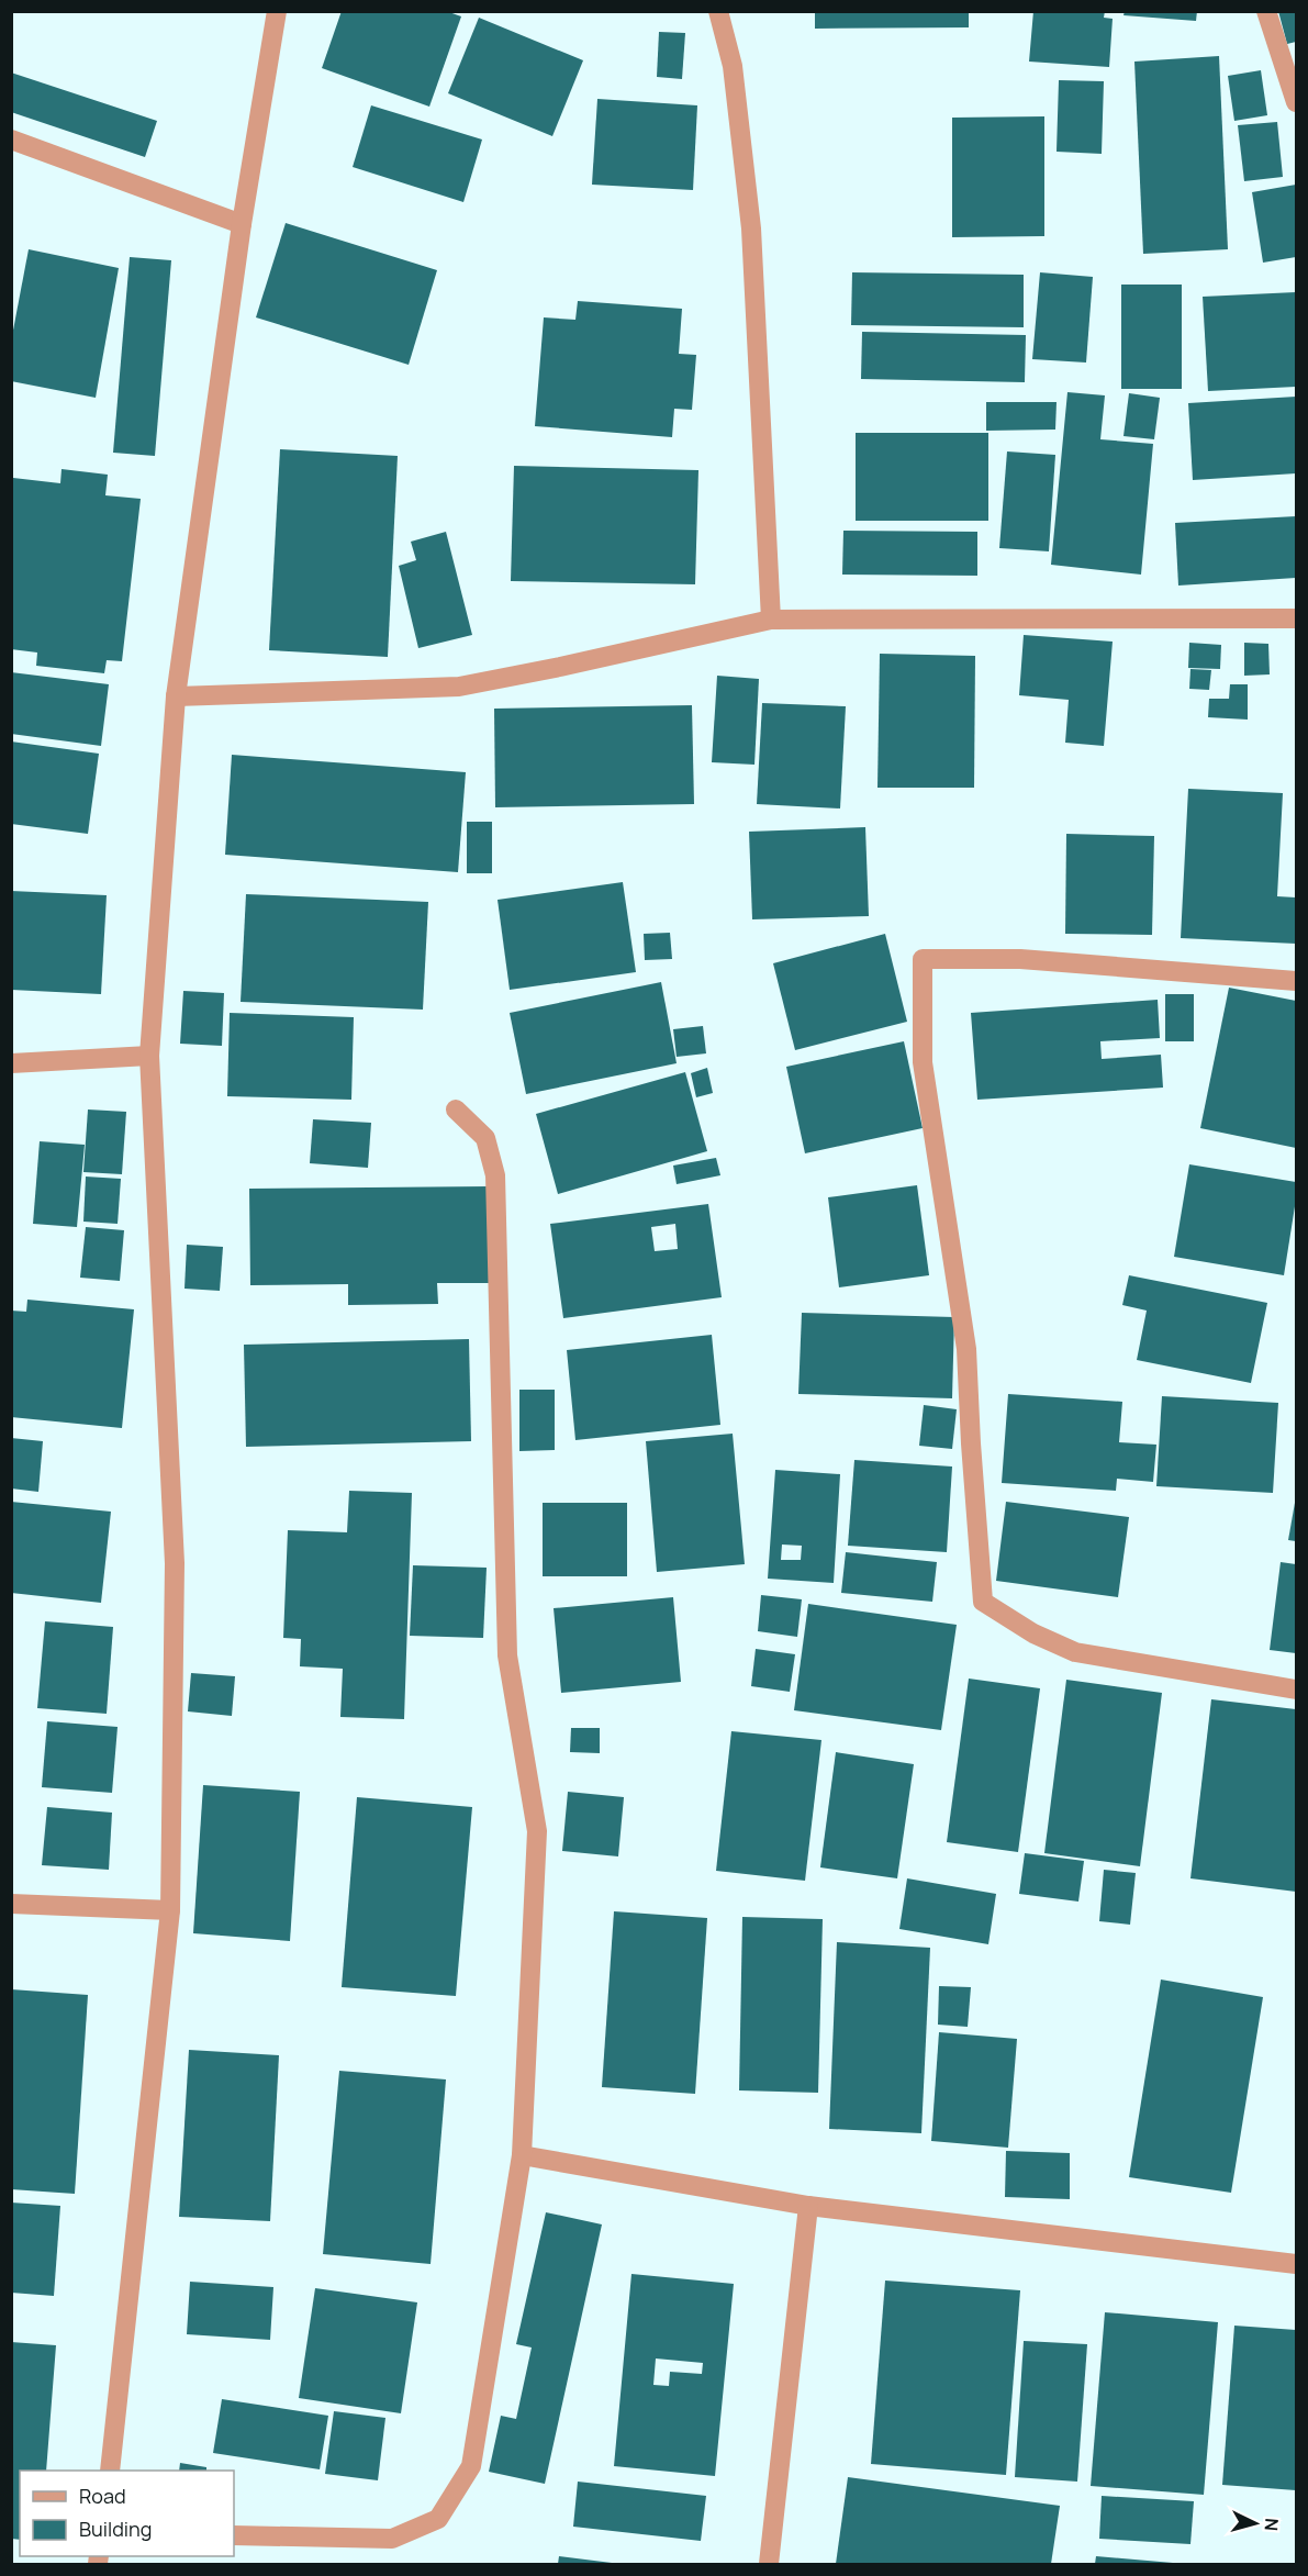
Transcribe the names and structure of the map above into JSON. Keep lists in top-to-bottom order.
{
  "legend": ["Road", "Building"],
  "north": "right"
}
